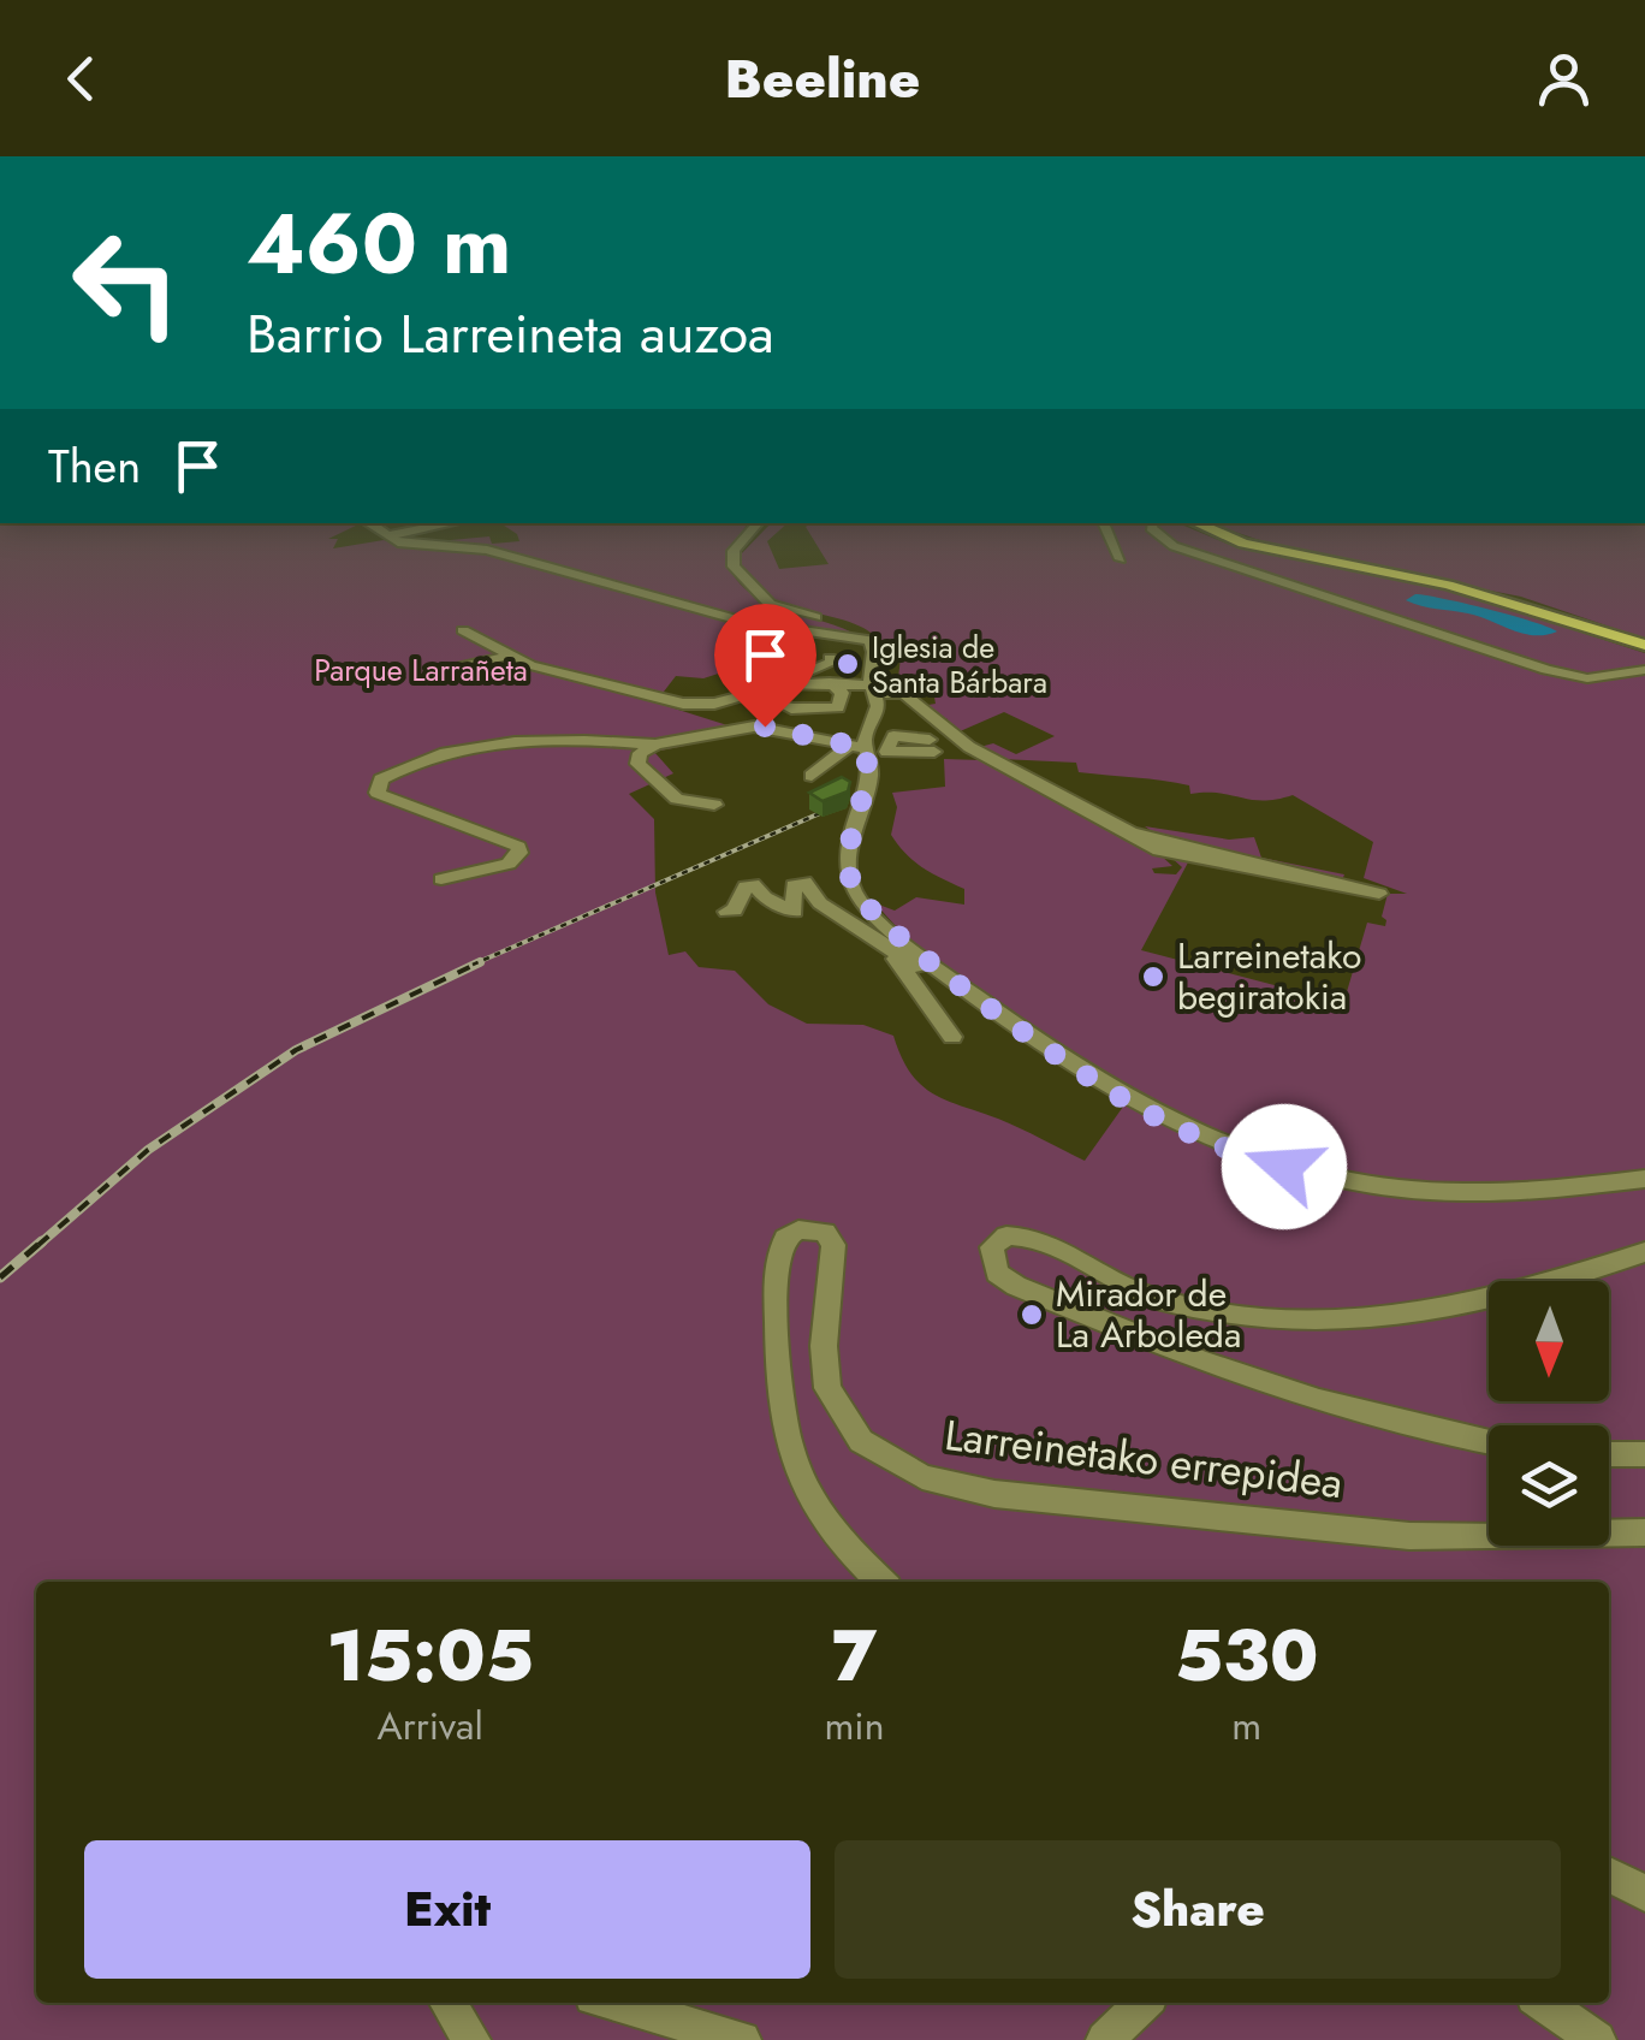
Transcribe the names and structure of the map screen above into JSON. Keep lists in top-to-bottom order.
{
  "streets": {
    "street": ["Larreinetako errepidea"]
  },
  "parks": ["Parque Larrañeta"],
  "places": ["Iglesia de Santa Bárbara", "Larreinetako begiratokia", "Mirador de La Arboleda"],
  "north": "bottom",
  "page": {
    "header": "Beeline",
    "turn": ["460 m", "Barrio Larreineta auzoa"],
    "then": "Then",
    "eta": [
      "15:05",
      "Arrival",
      "7",
      "min",
      "530",
      "m"
    ],
    "buttons": ["Exit", "Share"]
  }
}
